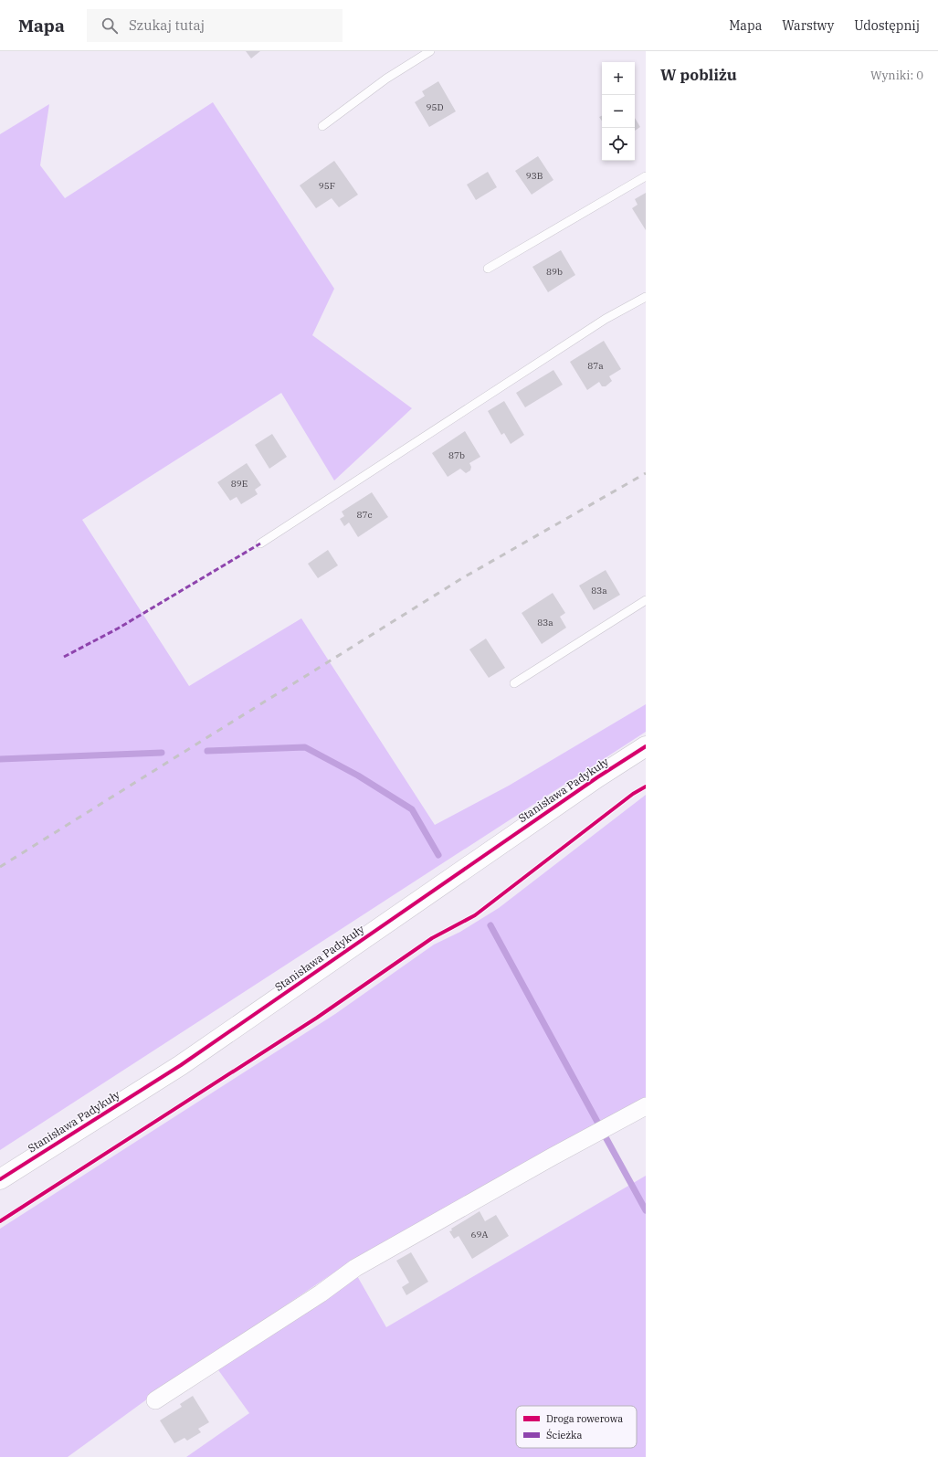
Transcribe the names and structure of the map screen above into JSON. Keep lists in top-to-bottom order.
{
  "streets": {
    "street": ["Stanisława Padykuły"]
  },
  "house_numbers": [
    "95D",
    "93B",
    "95F",
    "89b",
    "87a",
    "87b",
    "89E",
    "87c",
    "83a",
    "83a",
    "69A"
  ],
  "legend": ["Droga rowerowa", "Ścieżka"],
  "page": {
    "header": "Mapa",
    "search": "Szukaj tutaj",
    "nav": ["Mapa", "Warstwy", "Udostępnij"],
    "heading": ["W pobliżu", "Wyniki: 0"],
    "map_buttons": ["+", "−"]
  }
}
